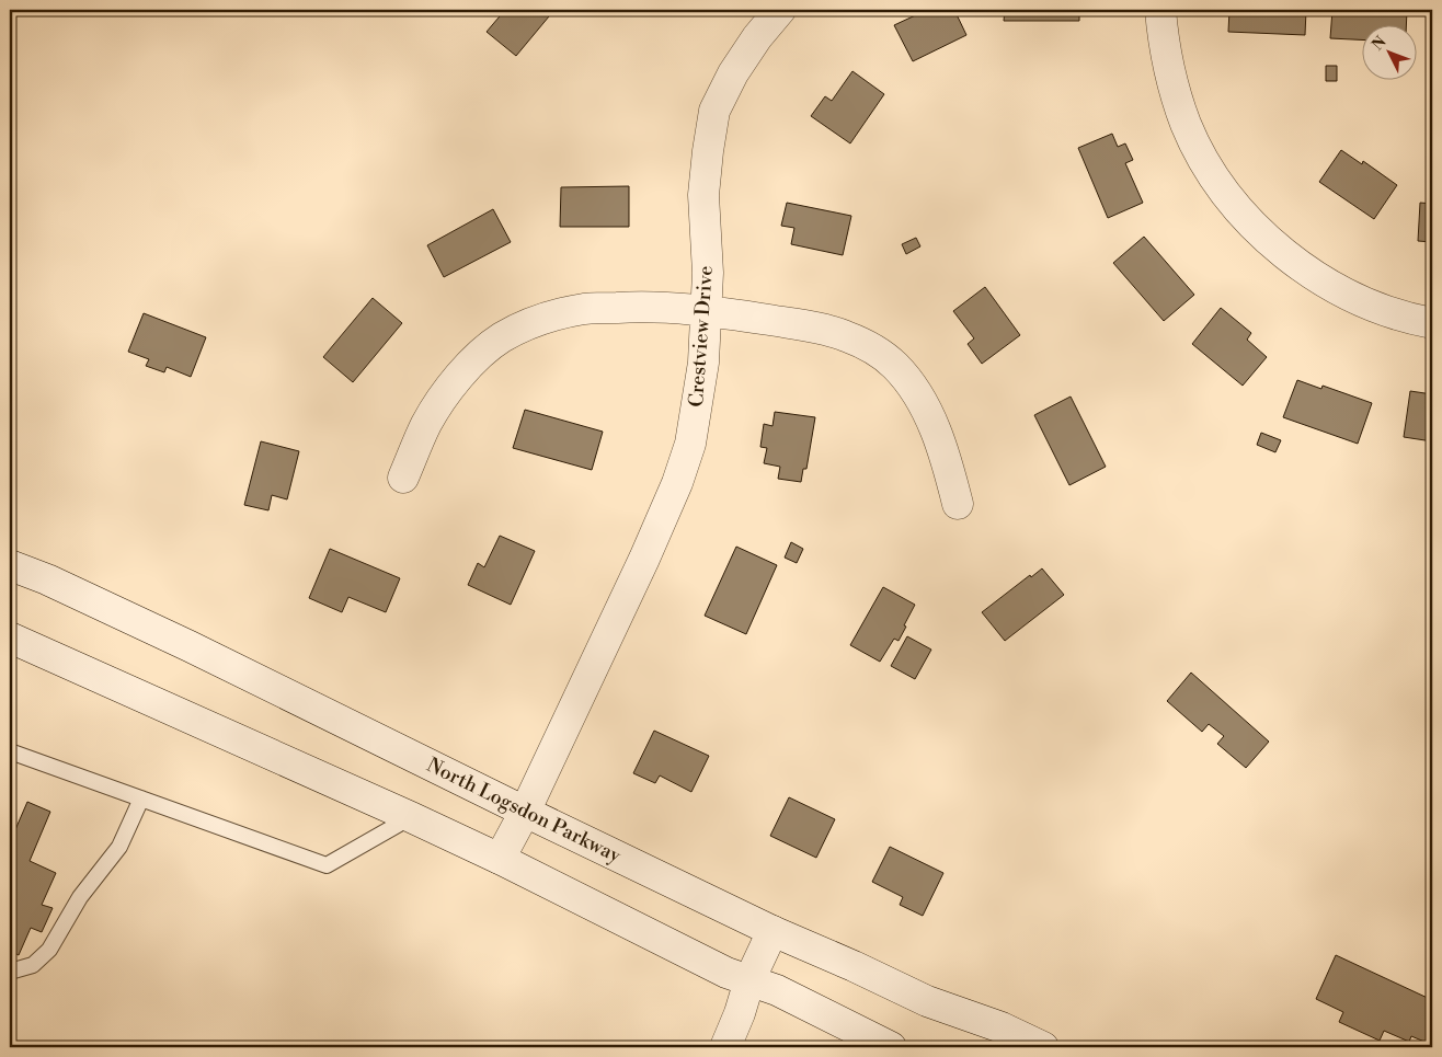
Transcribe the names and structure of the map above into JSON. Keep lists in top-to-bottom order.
{
  "streets": {
    "street": ["Crestview Drive", "North Logsdon Parkway"]
  },
  "crossings": [
    ["Crestview Drive", "North Logsdon Parkway"]
  ],
  "north": "top left"
}
